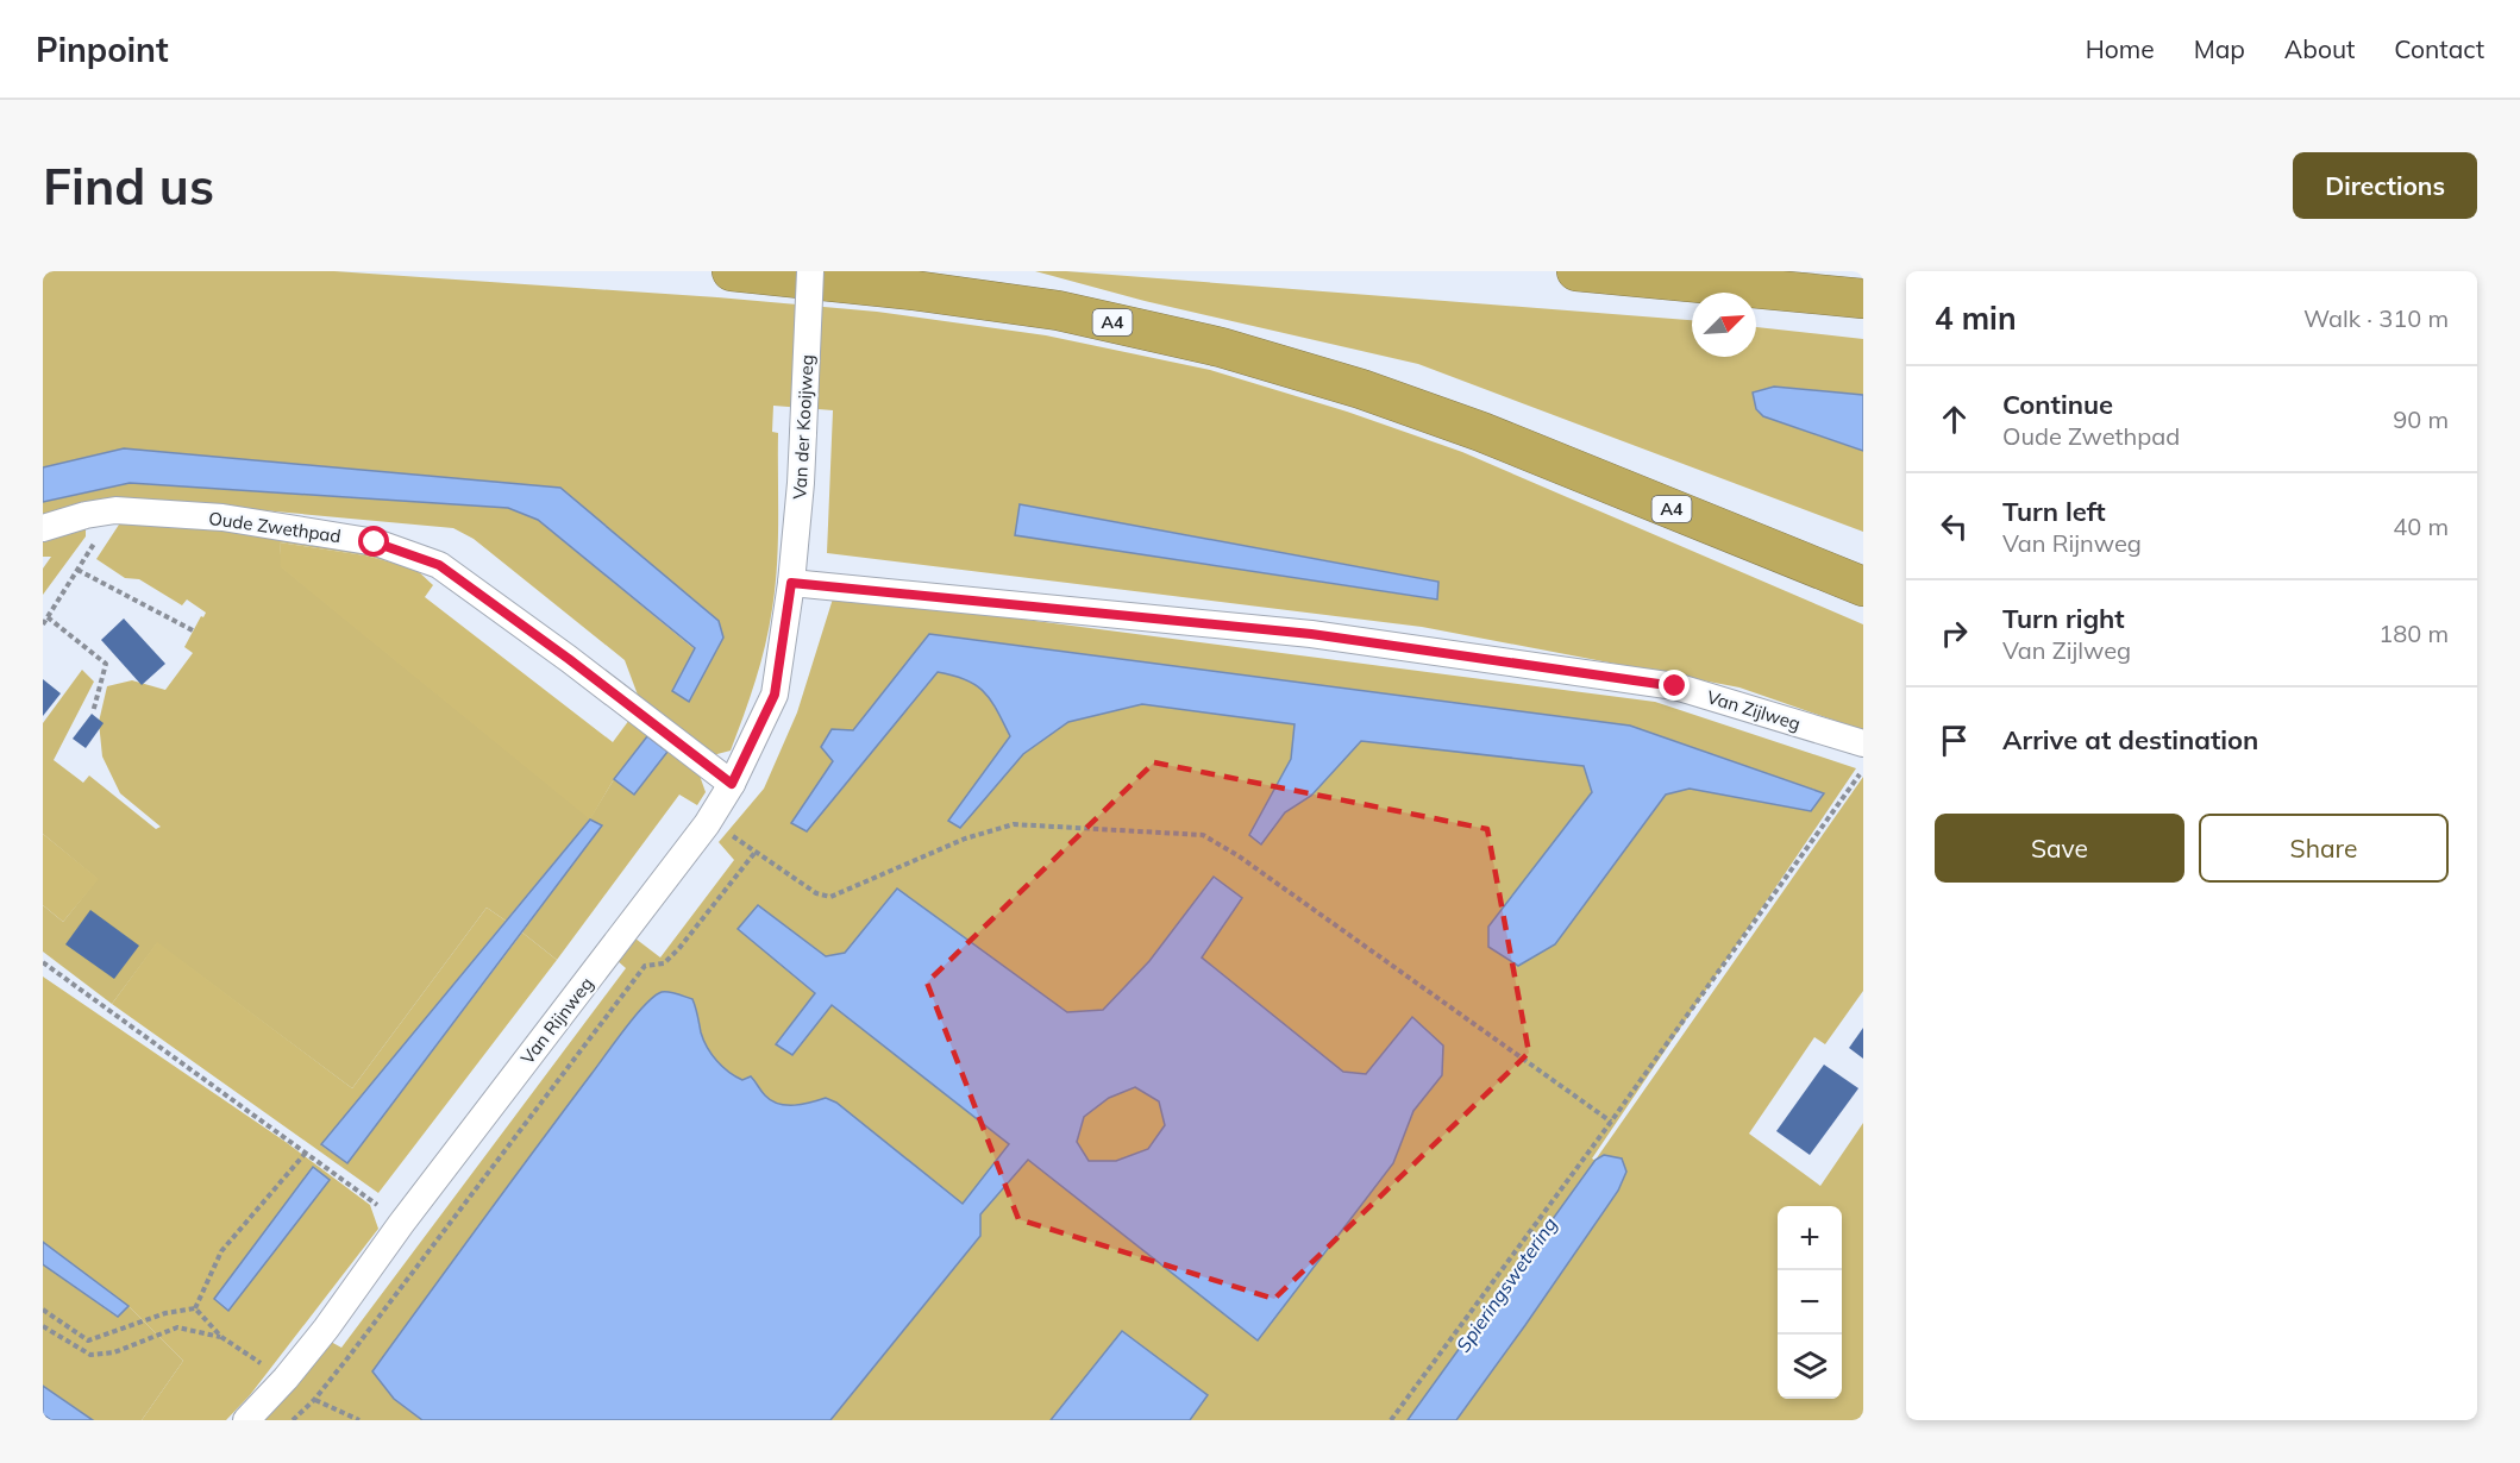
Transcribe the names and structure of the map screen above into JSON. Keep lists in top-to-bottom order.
{
  "streets": {
    "highway": ["A4"],
    "street": [
      "Van der Kooijweg",
      "Oude Zwethpad",
      "Van Zijlweg",
      "Van Rijnweg"
    ]
  },
  "crossings": [
    ["Van der Kooijweg", "Van Zijlweg"],
    ["Van der Kooijweg", "Van Rijnweg"],
    ["Oude Zwethpad", "Van Rijnweg"],
    ["Van Zijlweg", "Van Rijnweg"]
  ],
  "water": ["Spieringswetering"],
  "north": "top right",
  "page": {
    "header": "Pinpoint",
    "nav": [
      "Home",
      "Map",
      "About",
      "Contact"
    ],
    "buttons": [
      "Directions",
      ["Save", "Share"]
    ],
    "title": "Find us",
    "heading": ["4 min", "Walk · 310 m"],
    "list": [
      ["Continue", "Oude Zwethpad", "90 m"],
      ["Turn left", "Van Rijnweg", "40 m"],
      ["Turn right", "Van Zijlweg", "180 m"],
      "Arrive at destination"
    ],
    "map_buttons": ["+", "−"]
  }
}
